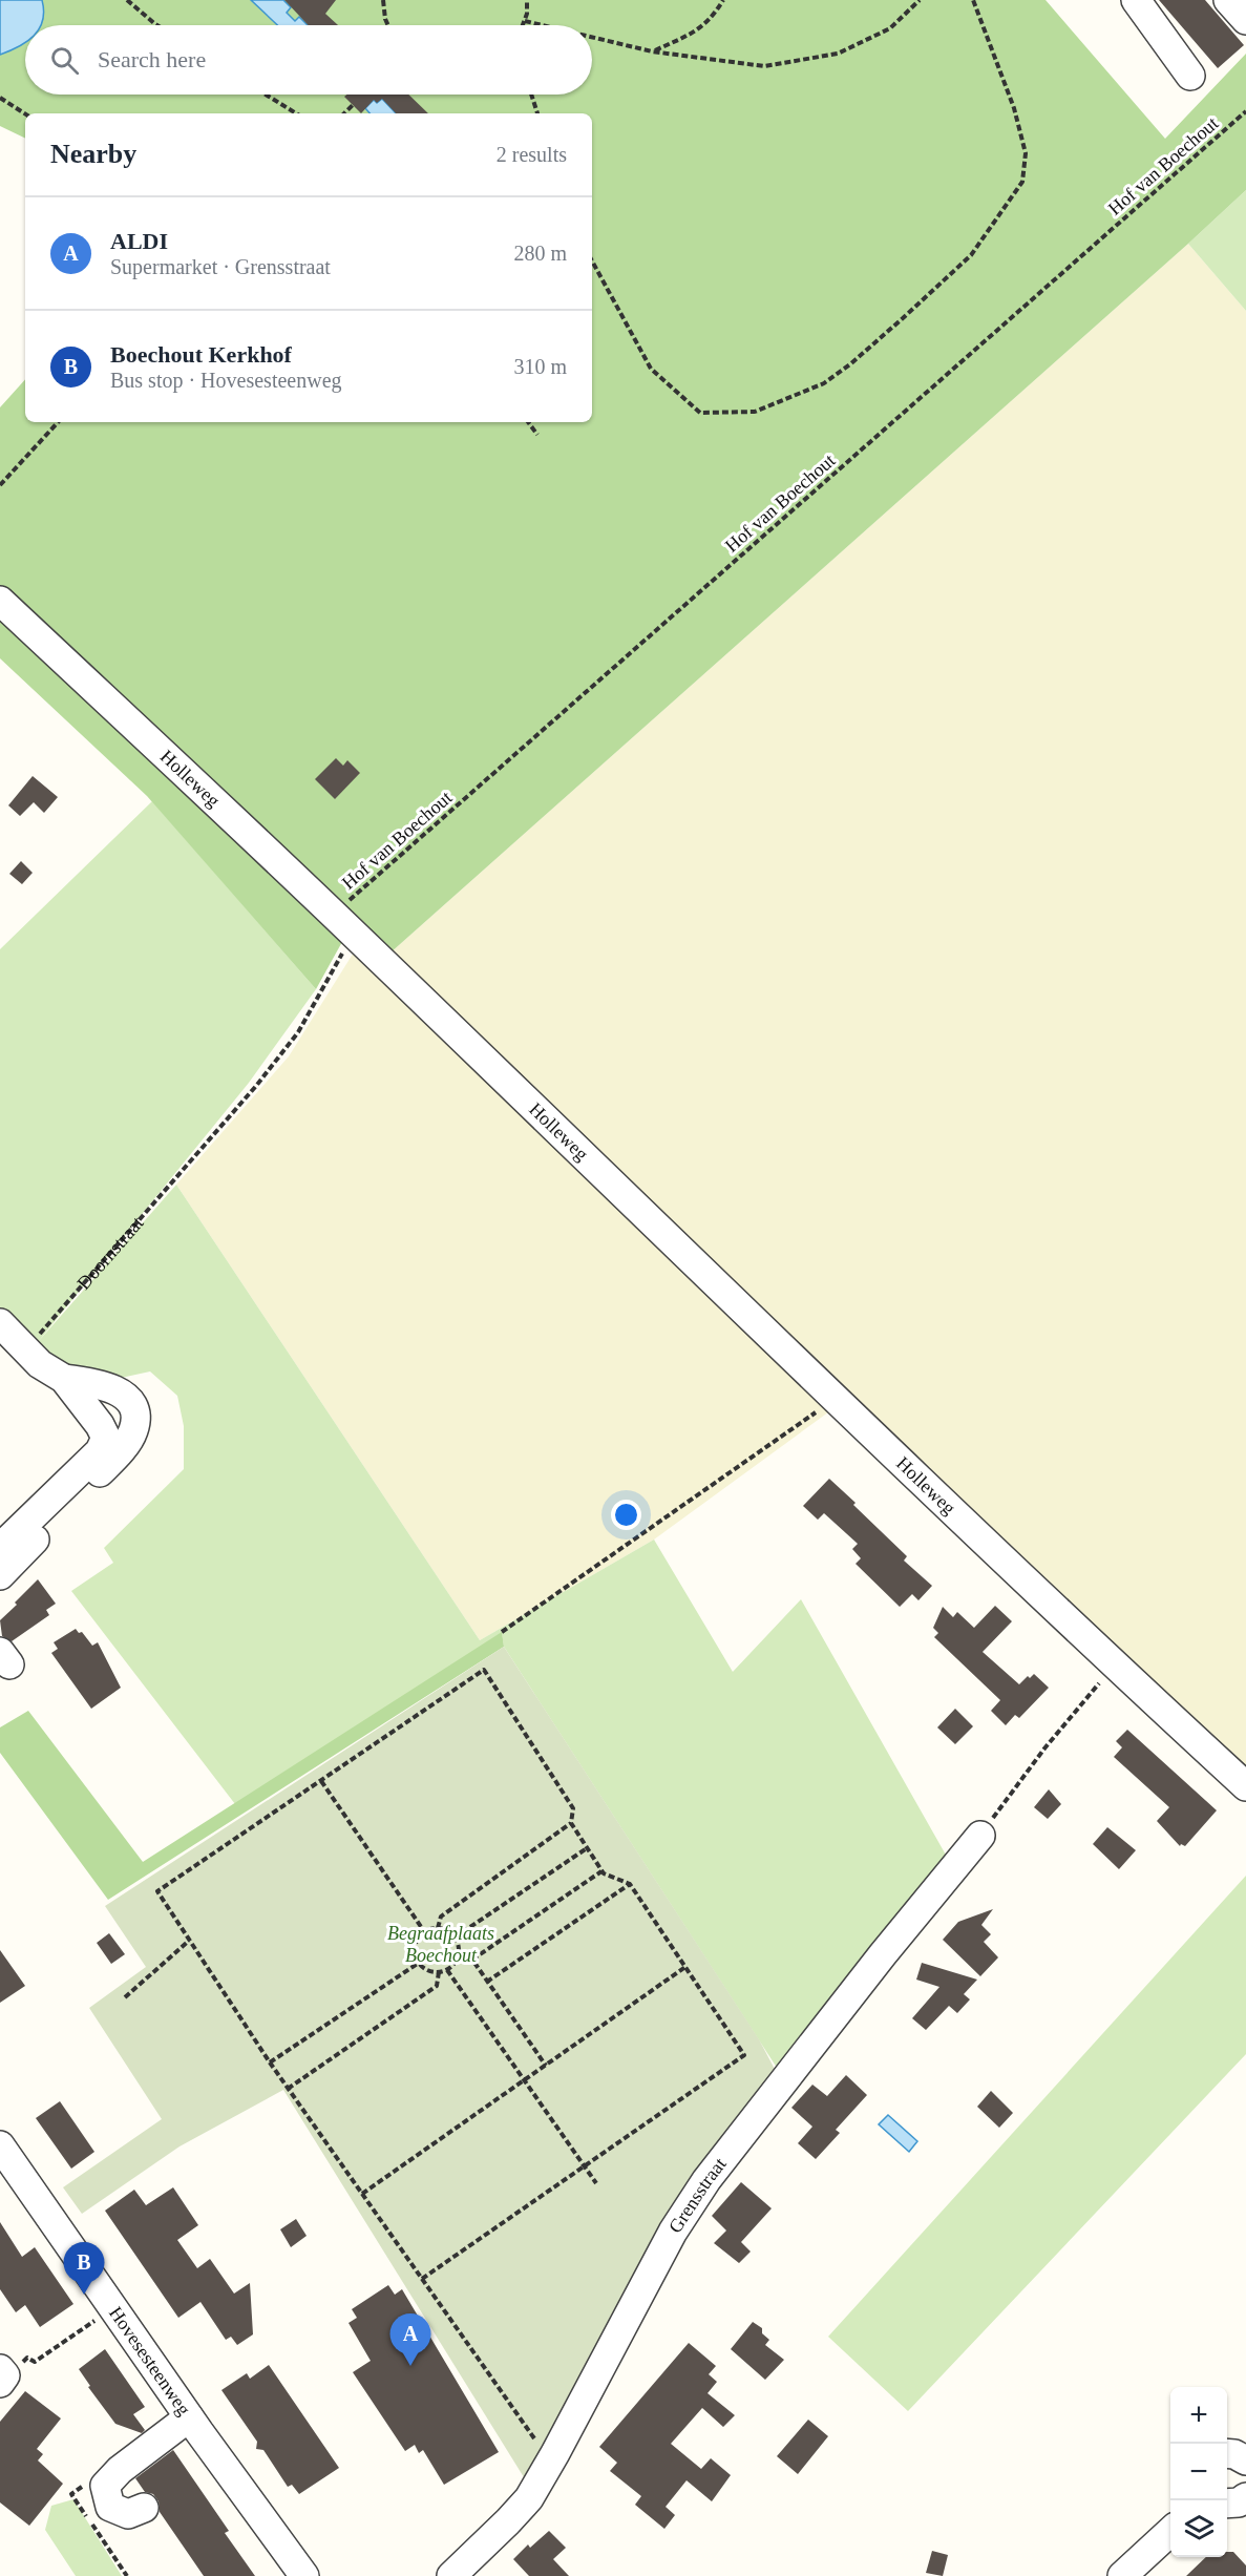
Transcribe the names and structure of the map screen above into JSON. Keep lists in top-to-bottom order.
{
  "streets": {
    "street": ["Holleweg", "Grensstraat", "Hovesesteenweg"],
    "path": ["Hof van Boechout", "Doornstraat"]
  },
  "crossings": [
    ["Hof van Boechout", "Holleweg"],
    ["Holleweg", "Doornstraat"]
  ],
  "parks": ["Begraafplaats Boechout"],
  "page": {
    "search": "Search here",
    "heading": ["Nearby", "2 results"],
    "list": [
      {
        "mark": "A",
        "name": "ALDI",
        "note": "Supermarket · Grensstraat",
        "value": "280 m"
      },
      {
        "mark": "B",
        "name": "Boechout Kerkhof",
        "note": "Bus stop · Hovesesteenweg",
        "value": "310 m"
      }
    ],
    "pins": ["B", "A"],
    "map_buttons": ["+", "−"]
  }
}
